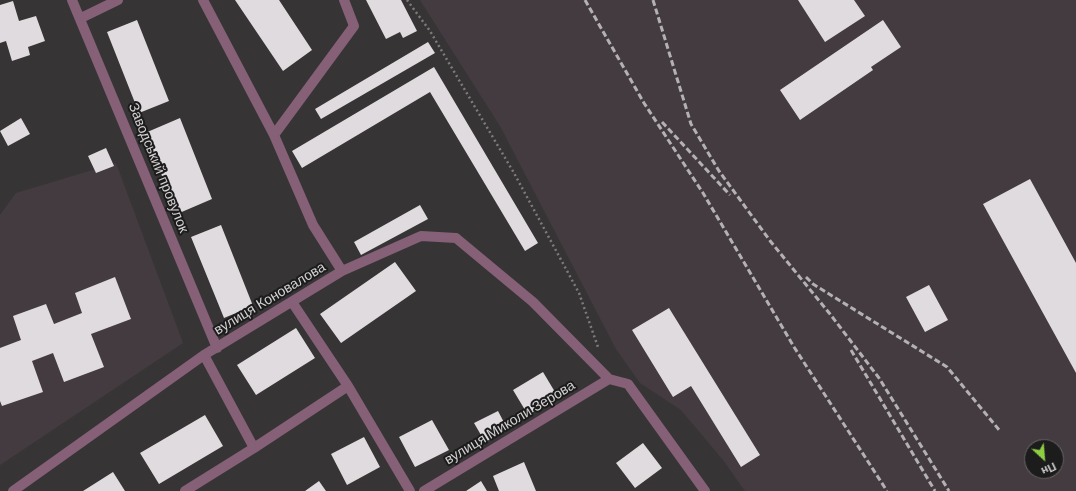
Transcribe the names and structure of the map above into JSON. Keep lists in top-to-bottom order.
{
  "streets": {
    "street": ["Заводський провулок", "вулиця Коновалова", "вулиця Миколи Зерова"]
  },
  "crossings": [
    ["Заводський провулок", "вулиця Коновалова"]
  ],
  "north": "bottom right"
}
